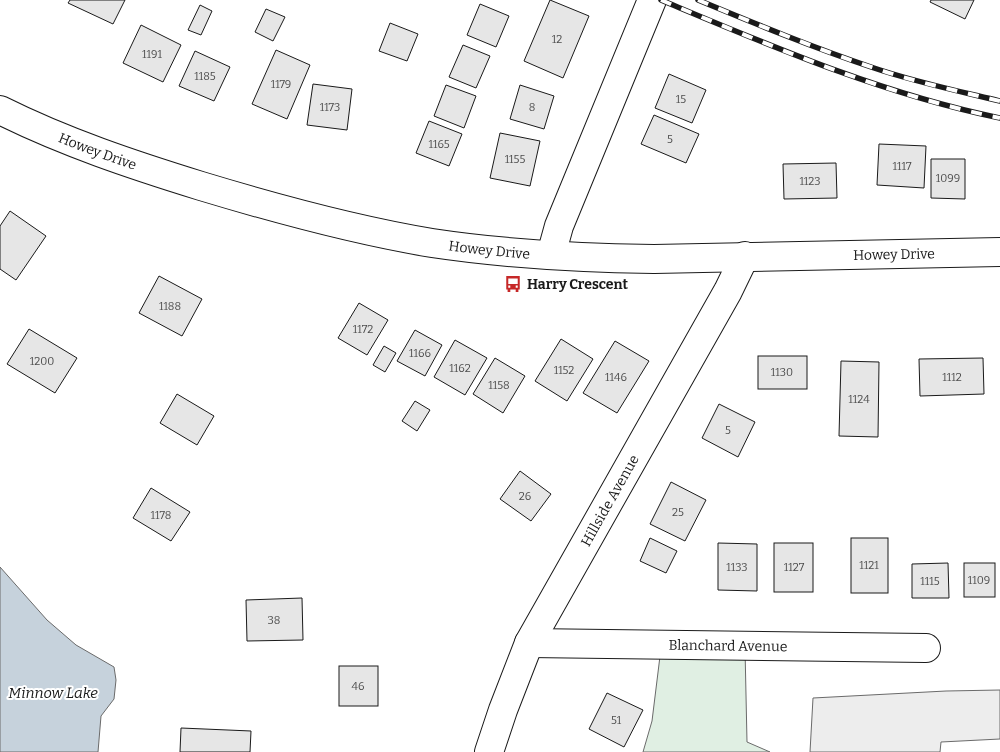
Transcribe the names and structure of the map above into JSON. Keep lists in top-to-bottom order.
{
  "streets": {
    "street": ["Howey Drive", "Hillside Avenue", "Blanchard Avenue"]
  },
  "crossings": [
    ["Howey Drive", "Hillside Avenue"],
    ["Hillside Avenue", "Blanchard Avenue"]
  ],
  "water": ["Minnow Lake"],
  "places": {
    "bus stop": ["Harry Crescent"]
  },
  "house_numbers": [
    "12",
    "1191",
    "1185",
    "1179",
    "15",
    "1173",
    "8",
    "5",
    "1165",
    "1155",
    "1117",
    "1099",
    "1123",
    "1188",
    "1172",
    "1166",
    "1200",
    "1162",
    "1152",
    "1130",
    "1146",
    "1112",
    "1158",
    "1124",
    "5",
    "26",
    "25",
    "1178",
    "1121",
    "1133",
    "1127",
    "1109",
    "1115",
    "38",
    "46",
    "51"
  ]
}
